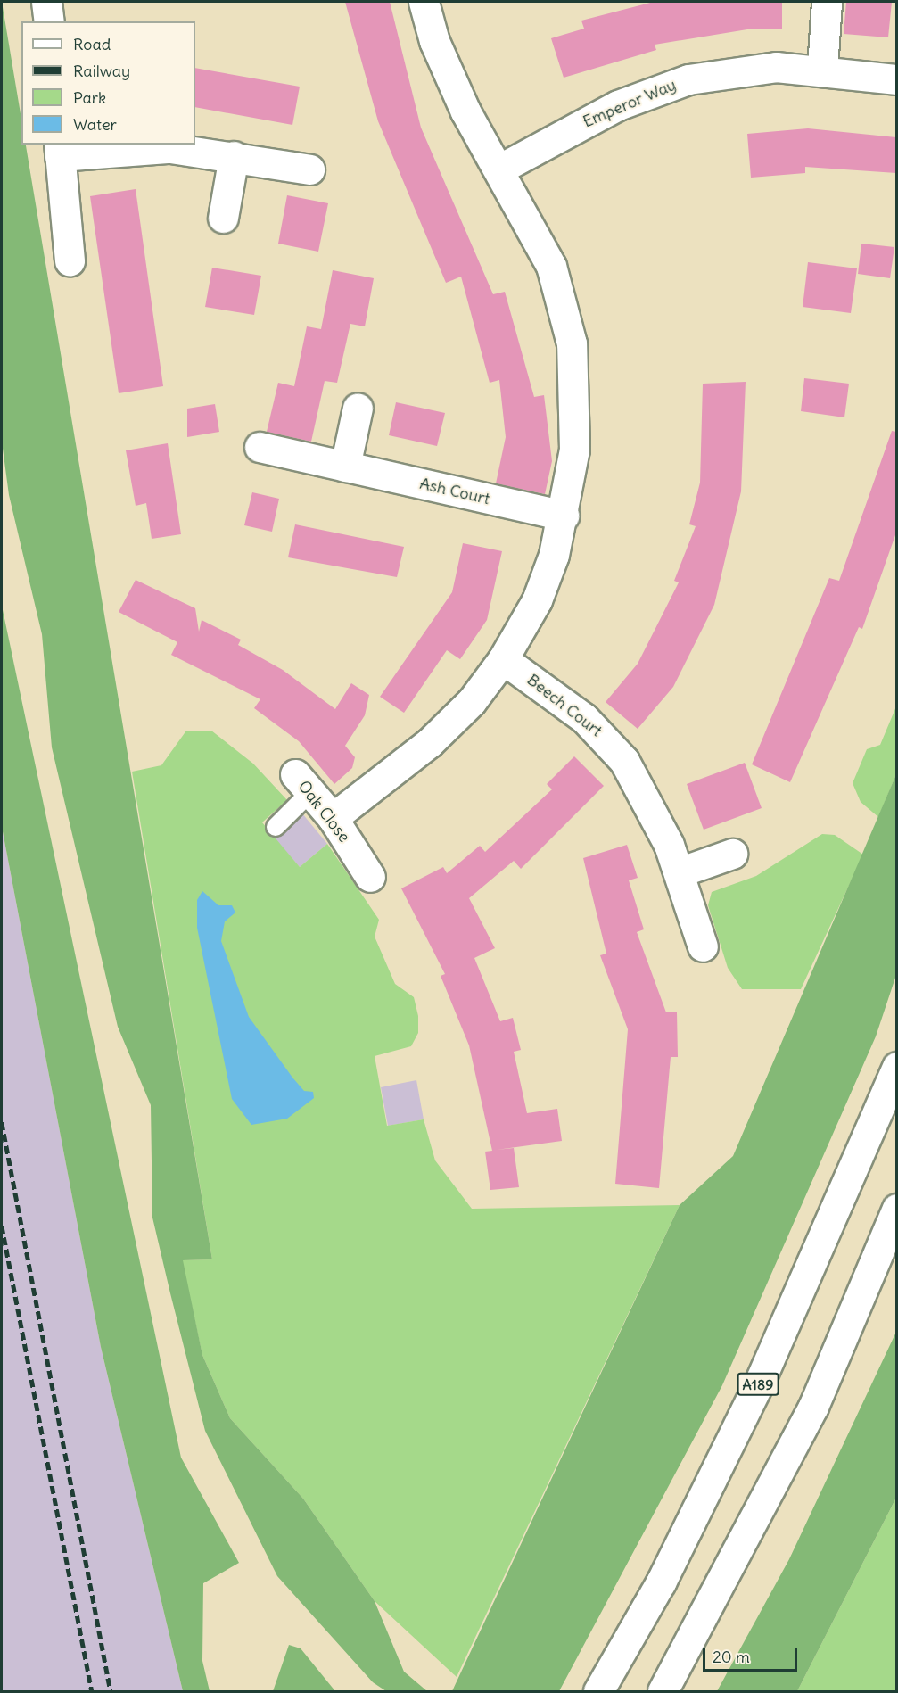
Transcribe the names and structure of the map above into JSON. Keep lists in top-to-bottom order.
{
  "streets": {
    "street": [
      "Emperor Way",
      "Ash Court",
      "Beech Court",
      "Oak Close",
      "A189"
    ]
  },
  "legend": [
    "Road",
    "Railway",
    "Park",
    "Water"
  ],
  "scale_bar": "20 m"
}
